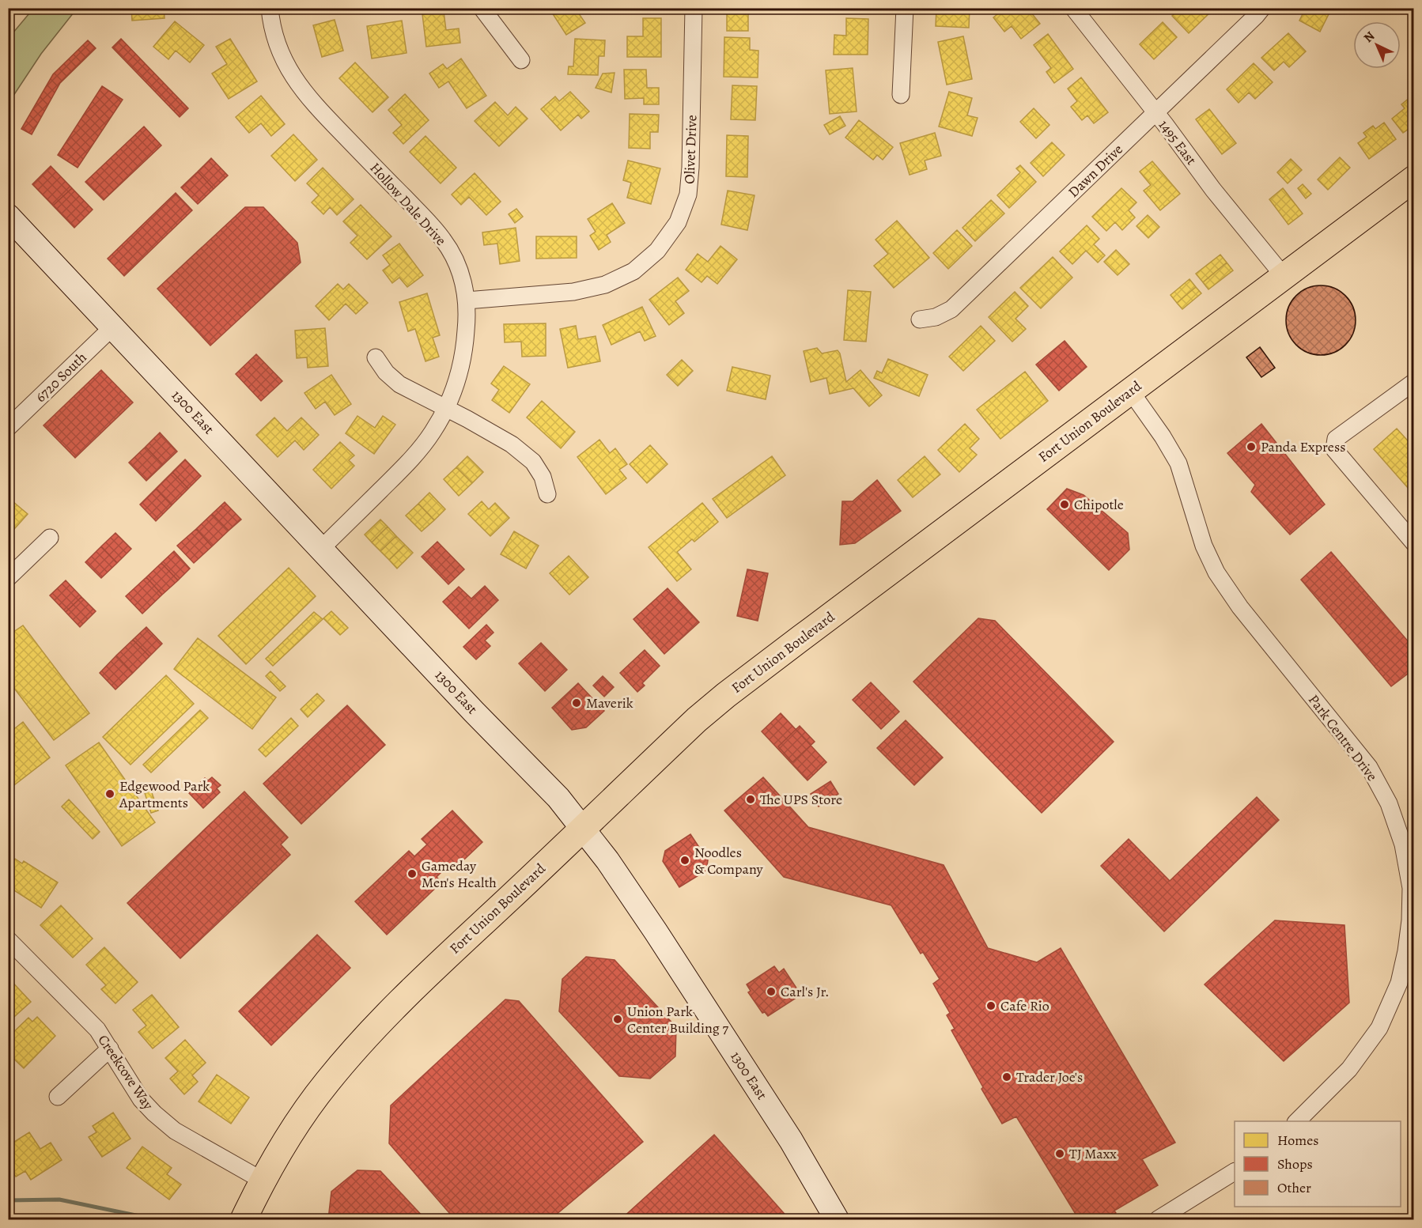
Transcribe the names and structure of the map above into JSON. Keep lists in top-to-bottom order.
{
  "streets": {
    "main road": ["1300 East", "Fort Union Boulevard"],
    "street": [
      "1495 East",
      "Olivet Drive",
      "Dawn Drive",
      "Hollow Dale Drive",
      "6720 South",
      "Park Centre Drive",
      "Creekcove Way"
    ]
  },
  "crossings": [
    ["1495 East", "Dawn Drive"],
    ["1495 East", "Fort Union Boulevard"],
    ["Olivet Drive", "Hollow Dale Drive"],
    ["Hollow Dale Drive", "1300 East"],
    ["6720 South", "1300 East"],
    ["1300 East", "Fort Union Boulevard"],
    ["Fort Union Boulevard", "Park Centre Drive"],
    ["Fort Union Boulevard", "Creekcove Way"]
  ],
  "places": [
    "Panda Express",
    "Chipotle",
    "Maverik",
    "Edgewood Park Apartments",
    "The UPS Store",
    "Noodles & Company",
    "Gameday Men's Health",
    "Carl's Jr.",
    "Cafe Rio",
    "Union Park Center Building 7",
    "Trader Joe's",
    "TJ Maxx"
  ],
  "legend": ["Homes", "Shops", "Other"],
  "north": "top left"
}
